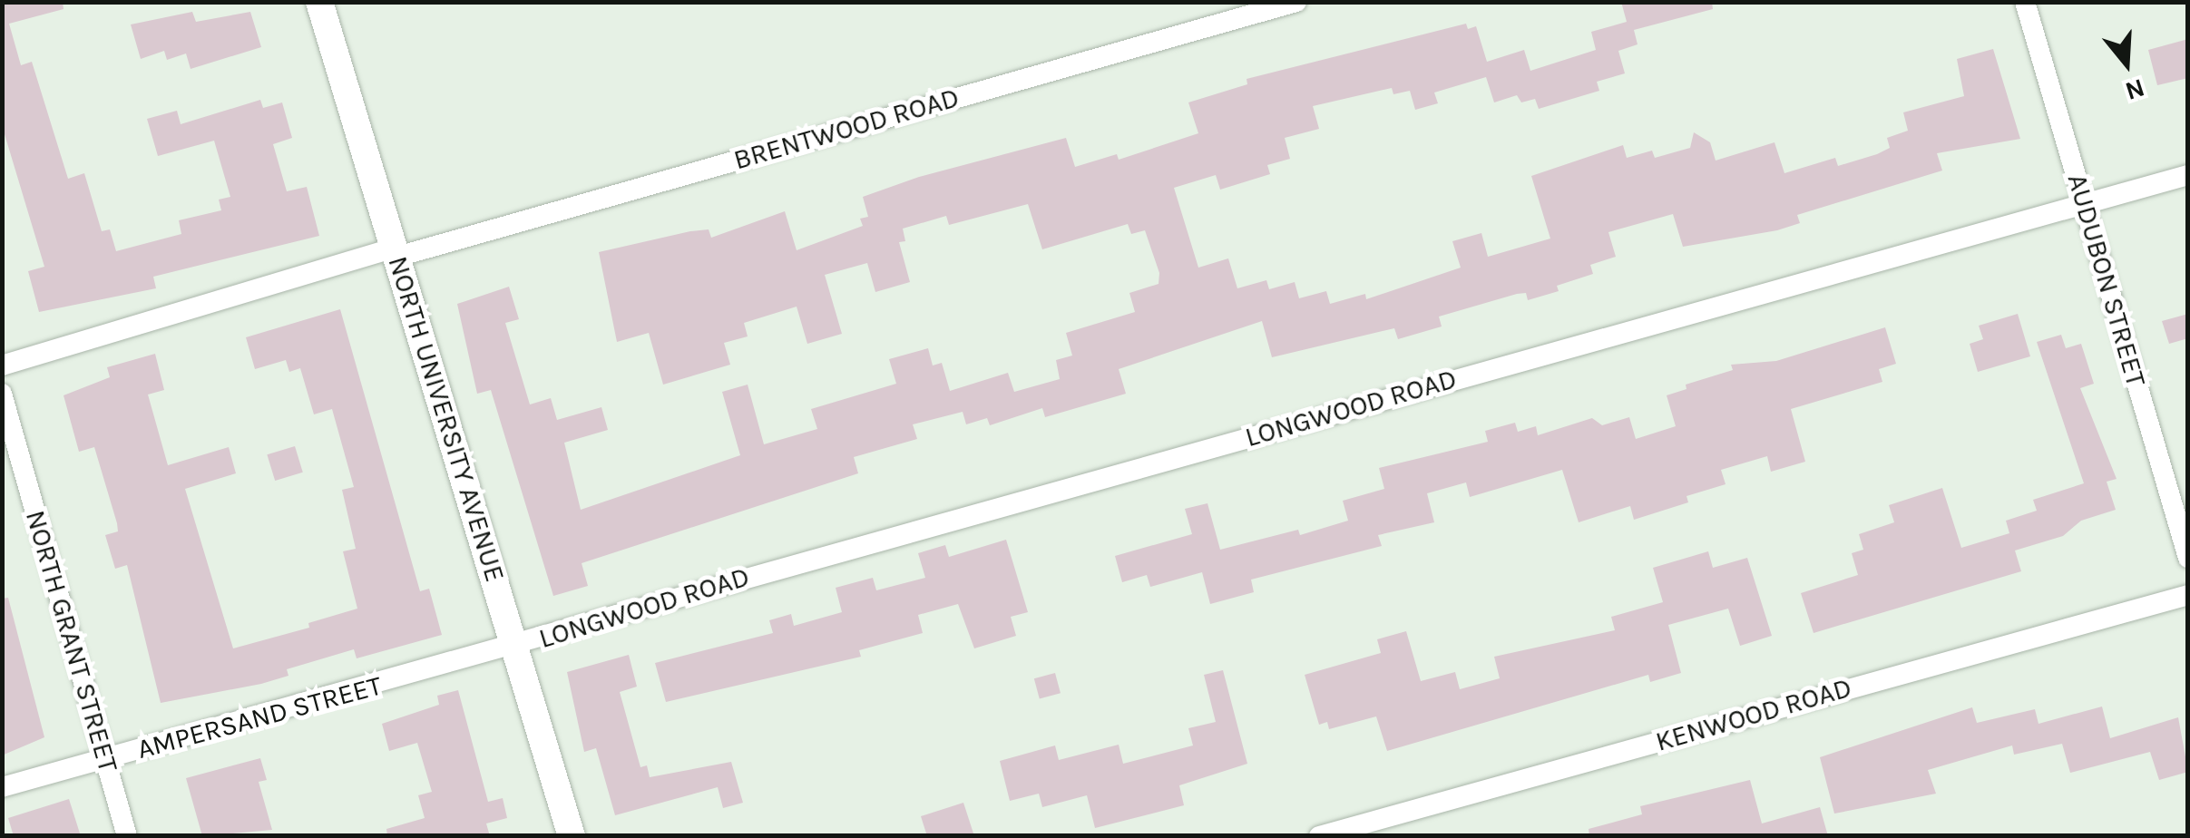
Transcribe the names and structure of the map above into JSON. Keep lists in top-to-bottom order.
{
  "streets": {
    "street": [
      "BRENTWOOD ROAD",
      "AUDUBON STREET",
      "LONGWOOD ROAD",
      "NORTH UNIVERSITY AVENUE",
      "NORTH GRANT STREET",
      "KENWOOD ROAD",
      "AMPERSAND STREET"
    ]
  },
  "crossings": [
    ["BRENTWOOD ROAD", "NORTH UNIVERSITY AVENUE"],
    ["AUDUBON STREET", "LONGWOOD ROAD"],
    ["LONGWOOD ROAD", "NORTH UNIVERSITY AVENUE"],
    ["LONGWOOD ROAD", "AMPERSAND STREET"],
    ["NORTH UNIVERSITY AVENUE", "AMPERSAND STREET"],
    ["NORTH GRANT STREET", "AMPERSAND STREET"]
  ],
  "north": "bottom"
}
